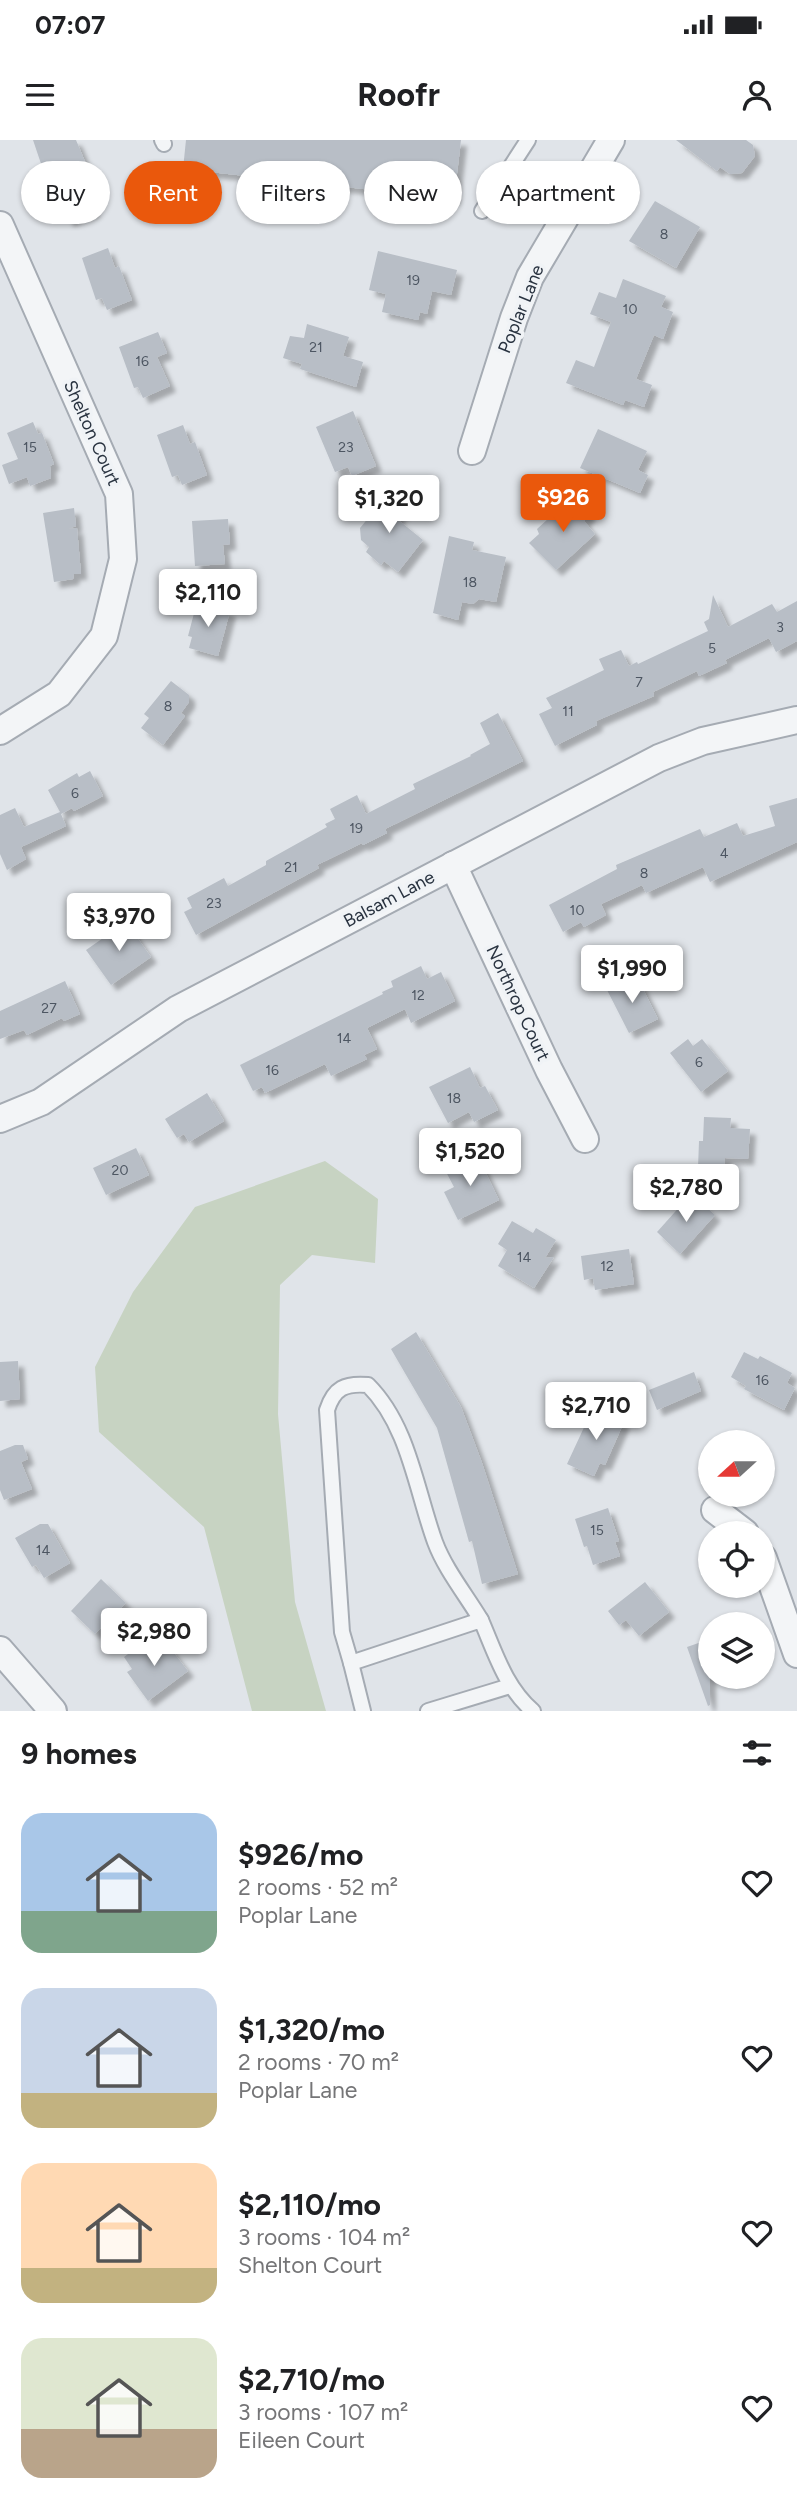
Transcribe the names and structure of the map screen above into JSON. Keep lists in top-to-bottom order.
{
  "streets": {
    "street": [
      "Poplar Lane",
      "Shelton Court",
      "Balsam Lane",
      "Northrop Court"
    ]
  },
  "crossings": [
    ["Balsam Lane", "Northrop Court"]
  ],
  "house_numbers": [
    "8",
    "19",
    "10",
    "21",
    "16",
    "15",
    "23",
    "18",
    "3",
    "5",
    "7",
    "8",
    "11",
    "6",
    "19",
    "4",
    "21",
    "8",
    "23",
    "10",
    "12",
    "27",
    "14",
    "6",
    "16",
    "18",
    "20",
    "14",
    "12",
    "16",
    "15",
    "14"
  ],
  "north": "left",
  "page": {
    "status": "07:07",
    "header": "Roofr",
    "chip": [
      "Buy",
      "Rent",
      "Filters",
      "New",
      "Apartment"
    ],
    "price": [
      "$926",
      "$1,320",
      "$2,110",
      "$3,970",
      "$1,990",
      "$1,520",
      "$2,780",
      "$2,710",
      "$2,980"
    ],
    "heading": "9 homes",
    "list": [
      {
        "name": "$926/mo",
        "note": "2 rooms · 52 m² · Poplar Lane"
      },
      {
        "name": "$1,320/mo",
        "note": "2 rooms · 70 m² · Poplar Lane"
      },
      {
        "name": "$2,110/mo",
        "note": "3 rooms · 104 m² · Shelton Court"
      },
      {
        "name": "$2,710/mo",
        "note": "3 rooms · 107 m² · Eileen Court"
      }
    ]
  }
}
